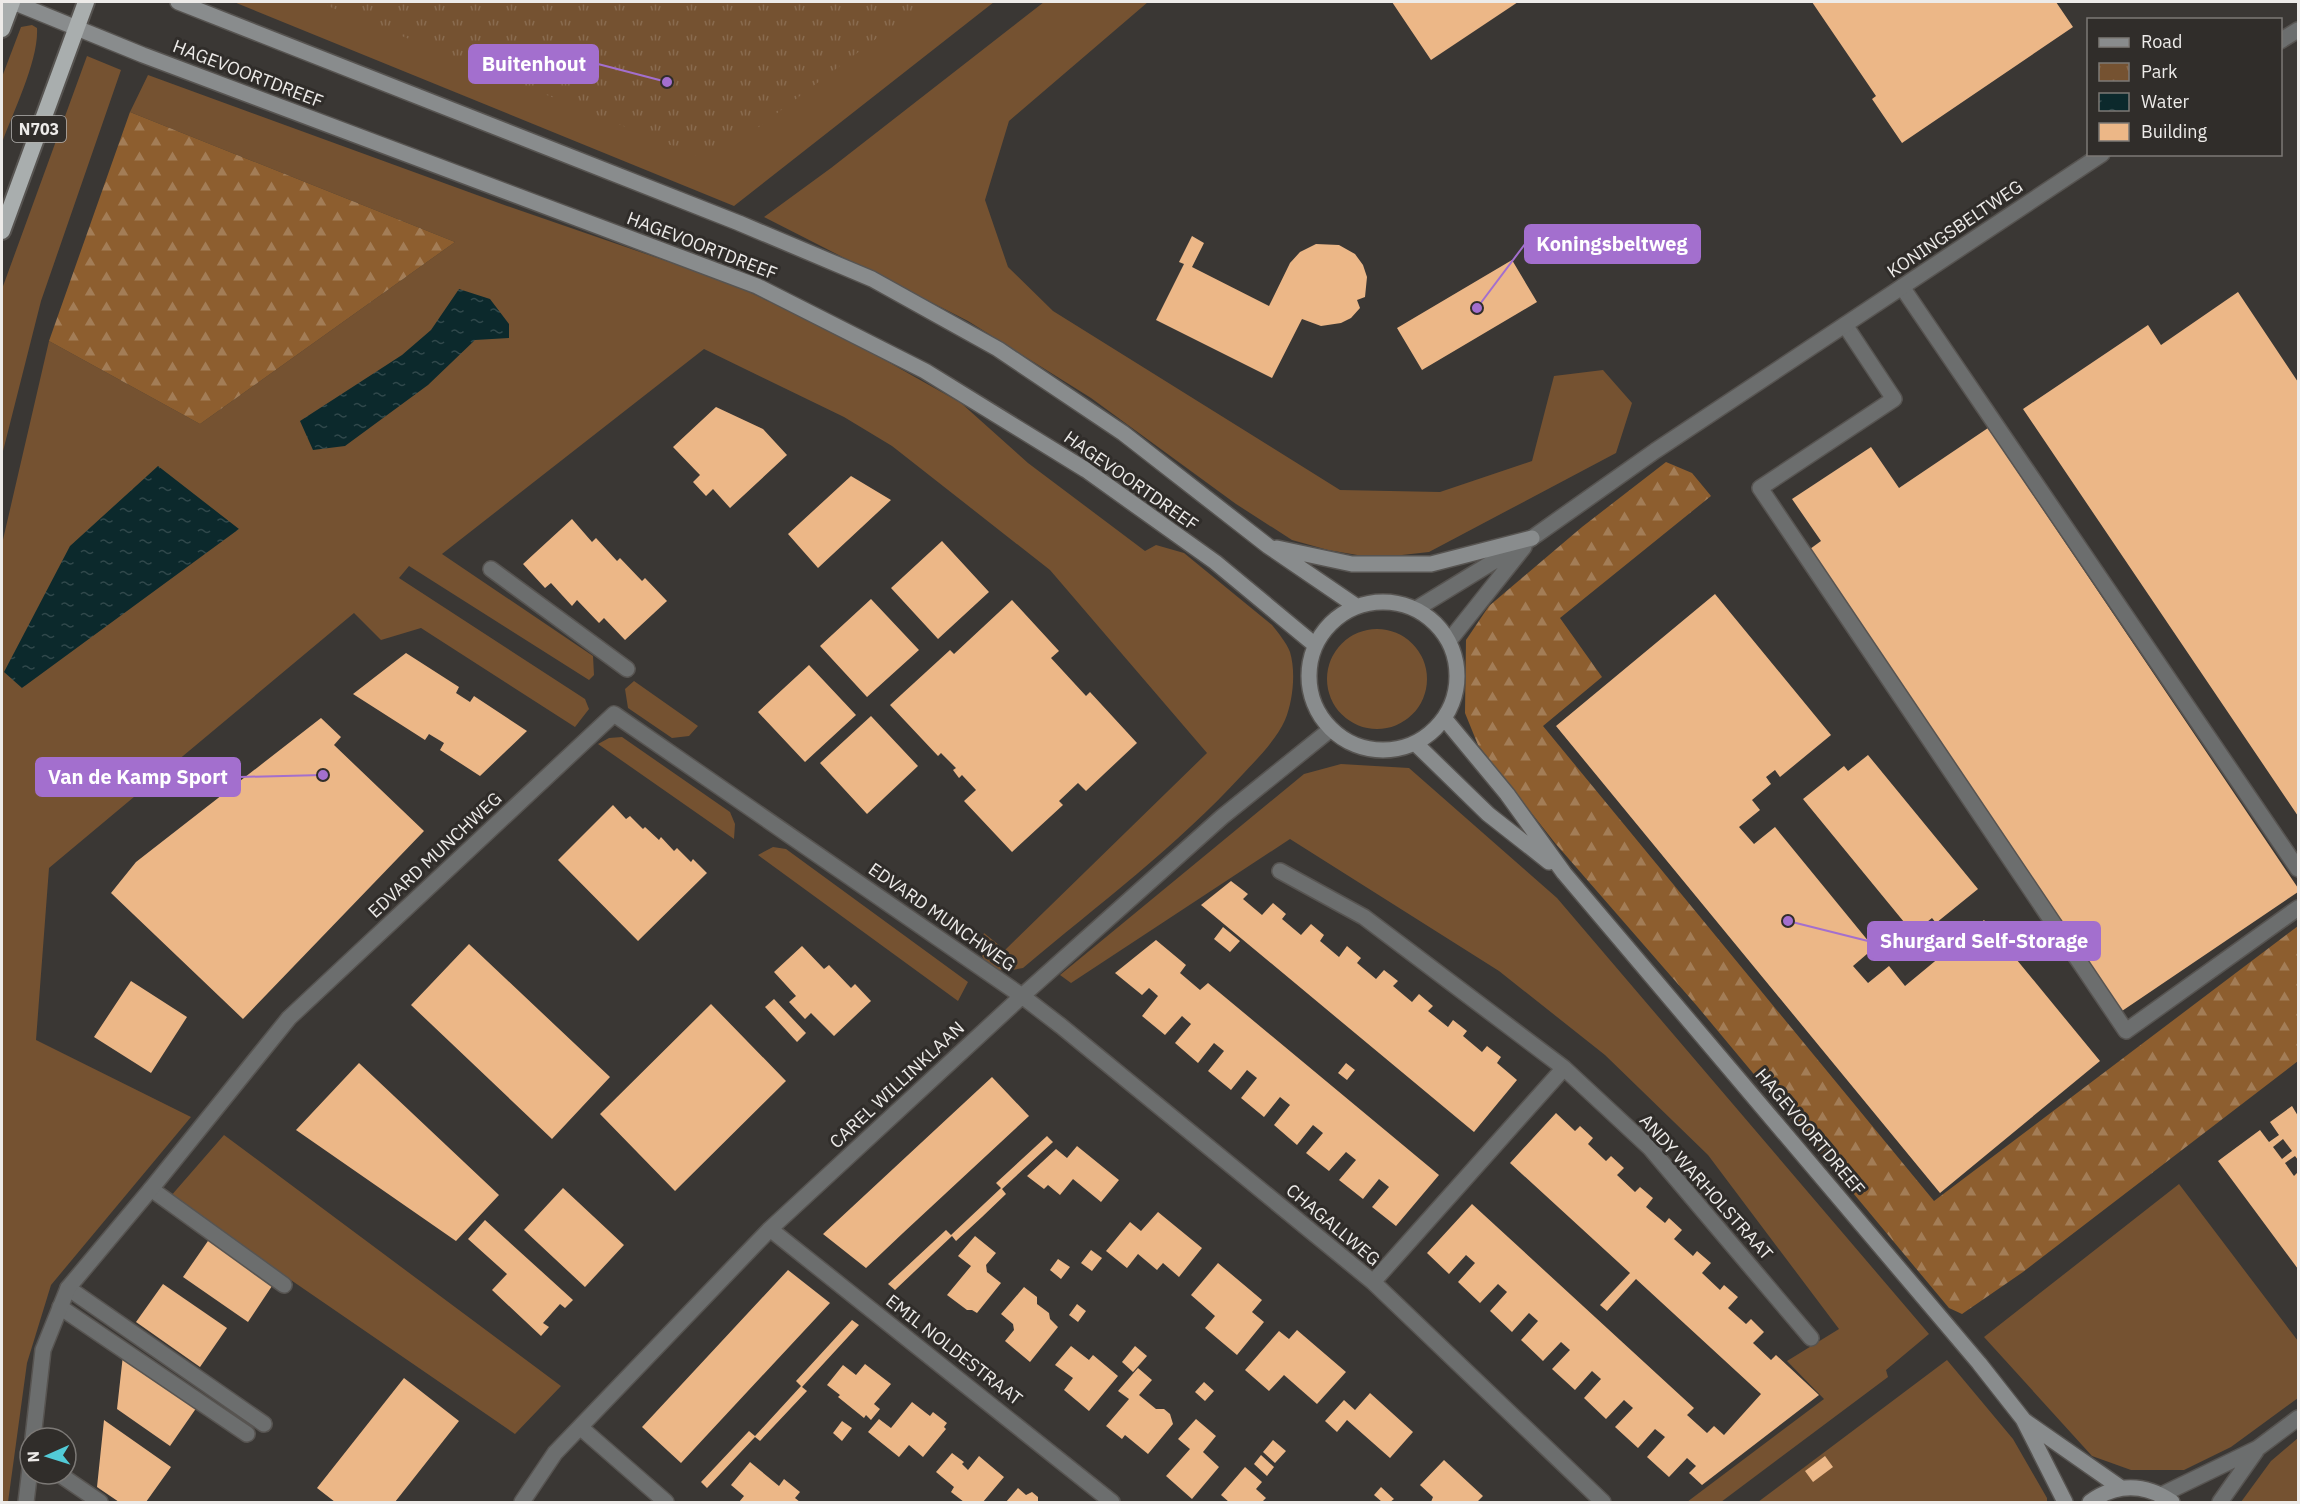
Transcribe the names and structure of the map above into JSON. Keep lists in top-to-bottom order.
{
  "streets": {
    "highway": ["N703"],
    "main road": ["HAGEVOORTDREEF"],
    "street": [
      "KONINGSBELTWEG",
      "EDVARD MUNCHWEG",
      "CAREL WILLINKLAAN",
      "ANDY WARHOLSTRAAT",
      "CHAGALLWEG",
      "EMIL NOLDESTRAAT"
    ]
  },
  "crossings": [
    ["HAGEVOORTDREEF", "N703"],
    ["HAGEVOORTDREEF", "KONINGSBELTWEG"],
    ["HAGEVOORTDREEF", "CAREL WILLINKLAAN"],
    ["KONINGSBELTWEG", "CAREL WILLINKLAAN"],
    ["EDVARD MUNCHWEG", "CAREL WILLINKLAAN"],
    ["EDVARD MUNCHWEG", "CHAGALLWEG"],
    ["CAREL WILLINKLAAN", "CHAGALLWEG"],
    ["CAREL WILLINKLAAN", "EMIL NOLDESTRAAT"]
  ],
  "places": [
    "Buitenhout",
    "Koningsbeltweg",
    "Van de Kamp Sport",
    "Shurgard Self-Storage"
  ],
  "legend": [
    "Road",
    "Park",
    "Water",
    "Building"
  ],
  "north": "left"
}
